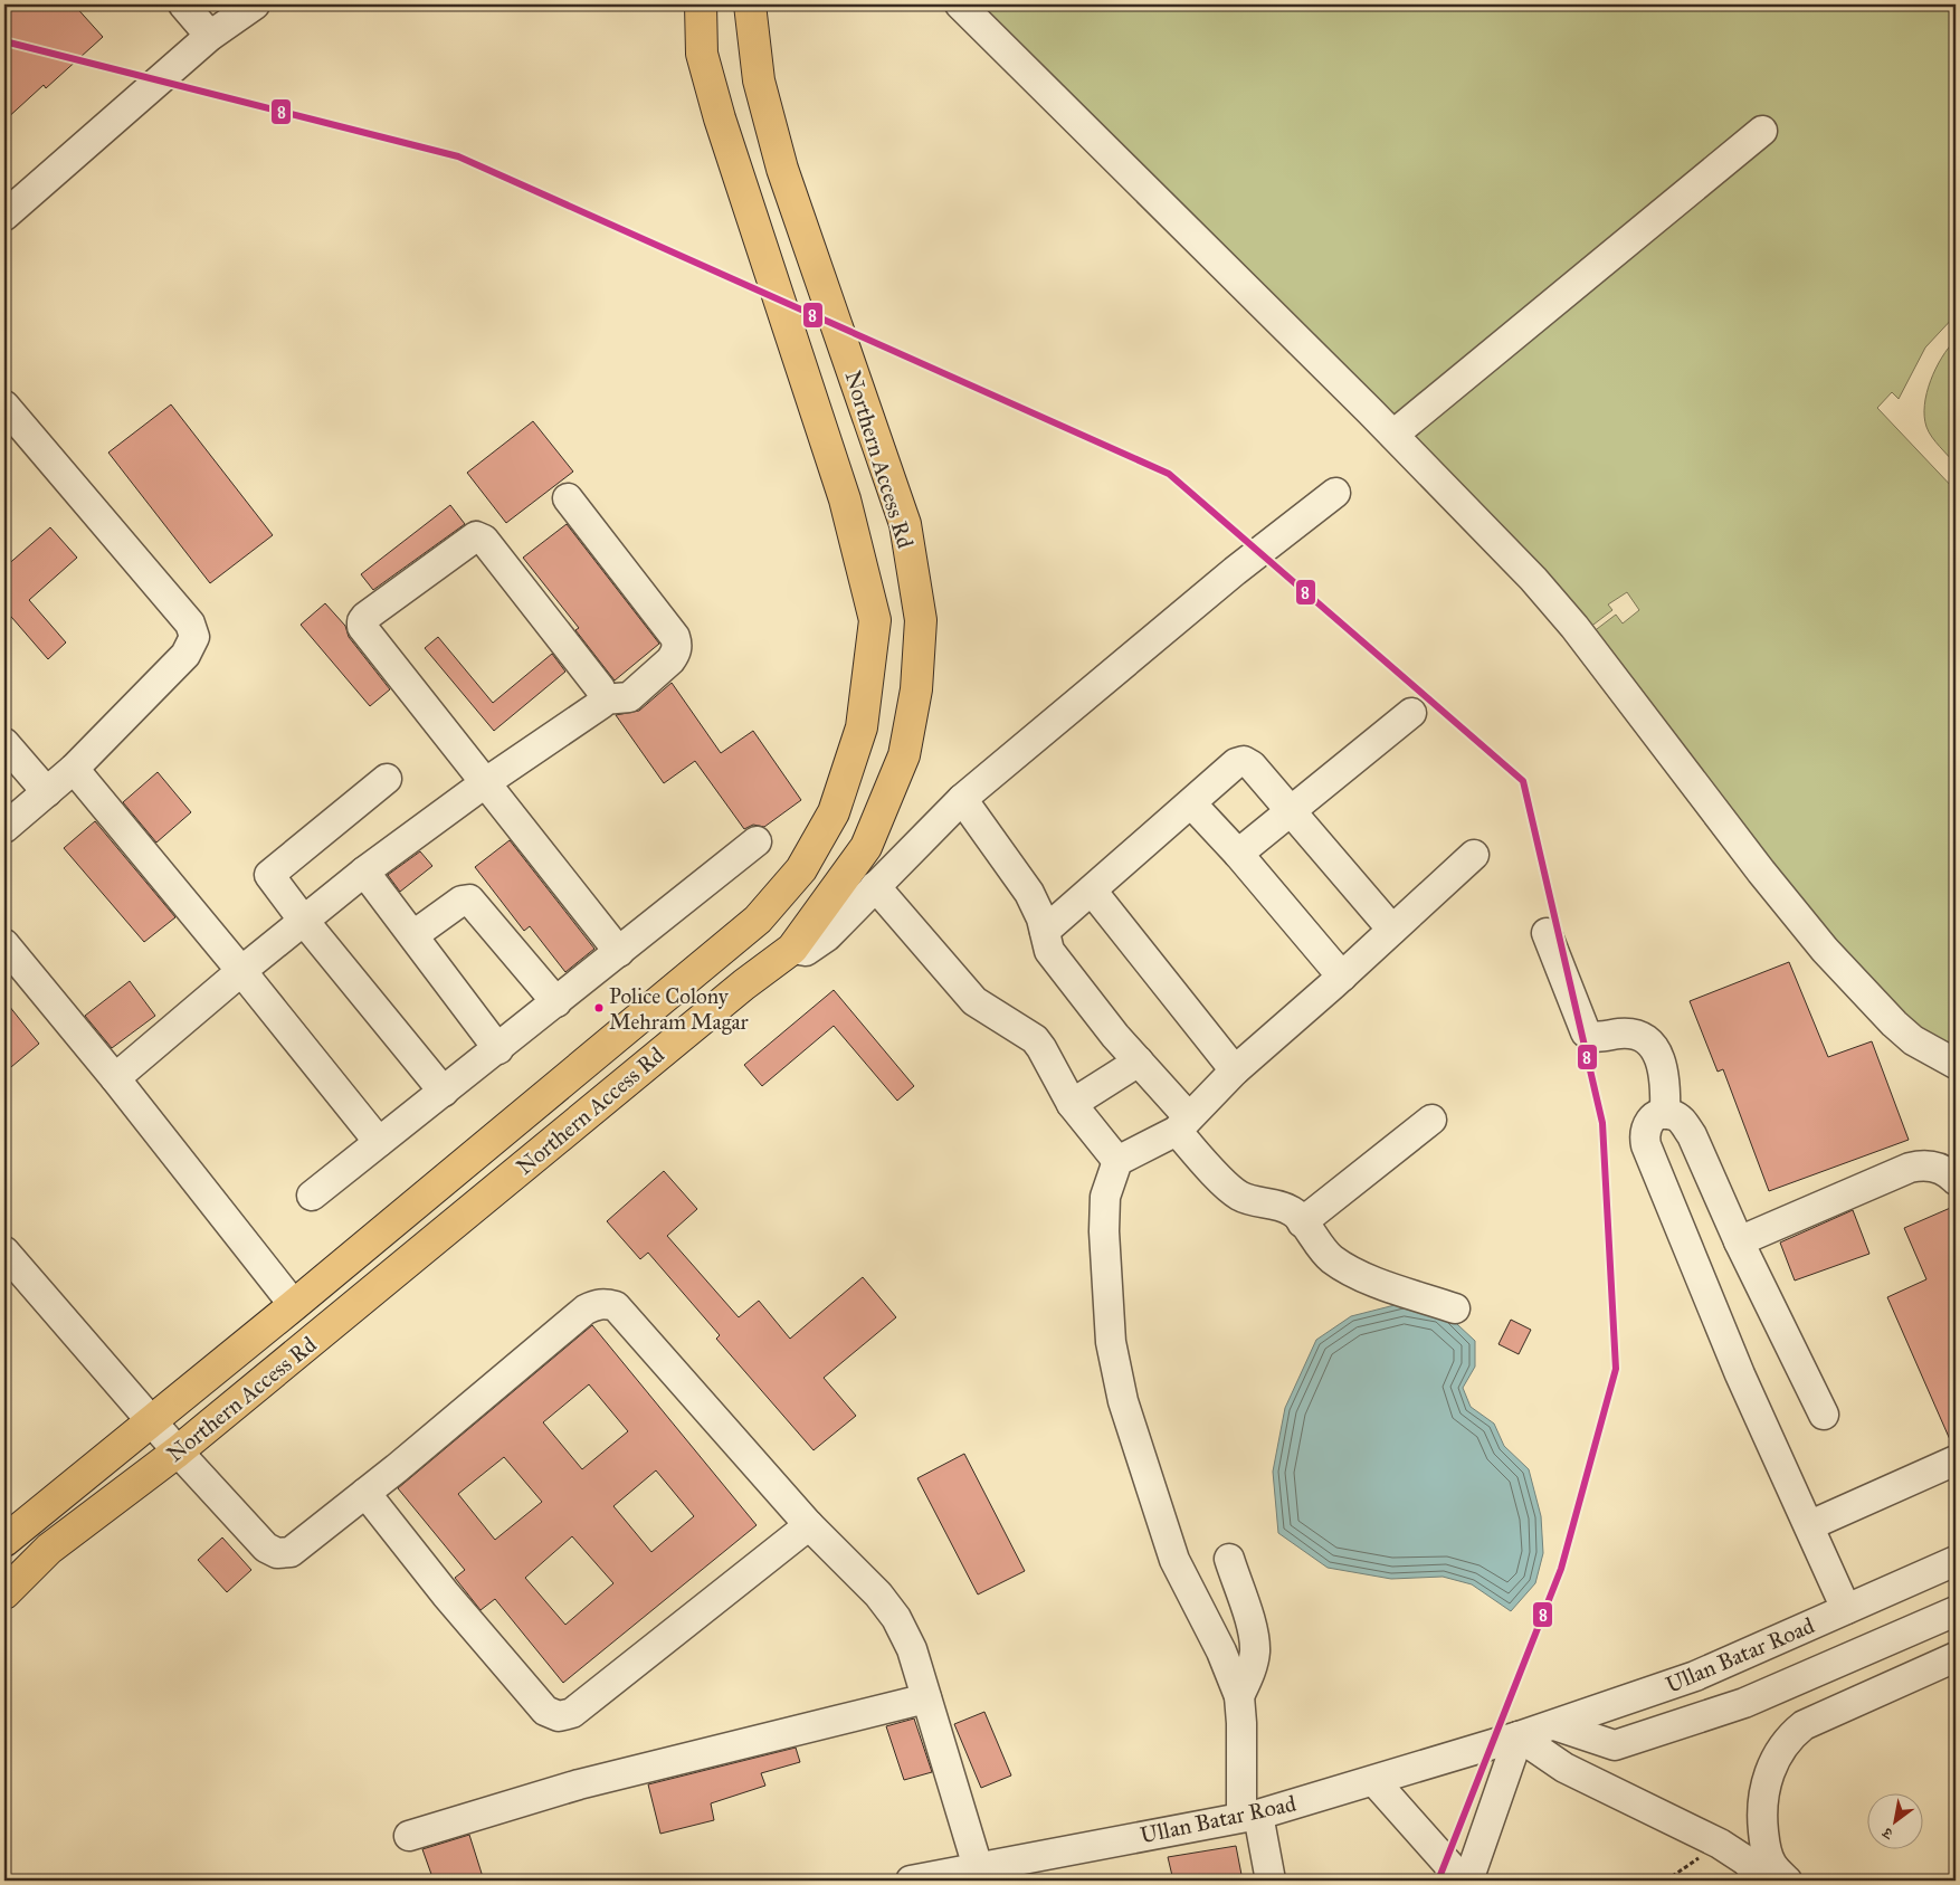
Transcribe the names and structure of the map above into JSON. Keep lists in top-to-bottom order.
{
  "streets": {
    "main road": ["Northern Access Rd"],
    "street": ["Ullan Batar Road"]
  },
  "places": ["Police Colony Mehram Magar"],
  "lines": ["transit line 8"],
  "north": "bottom left"
}
